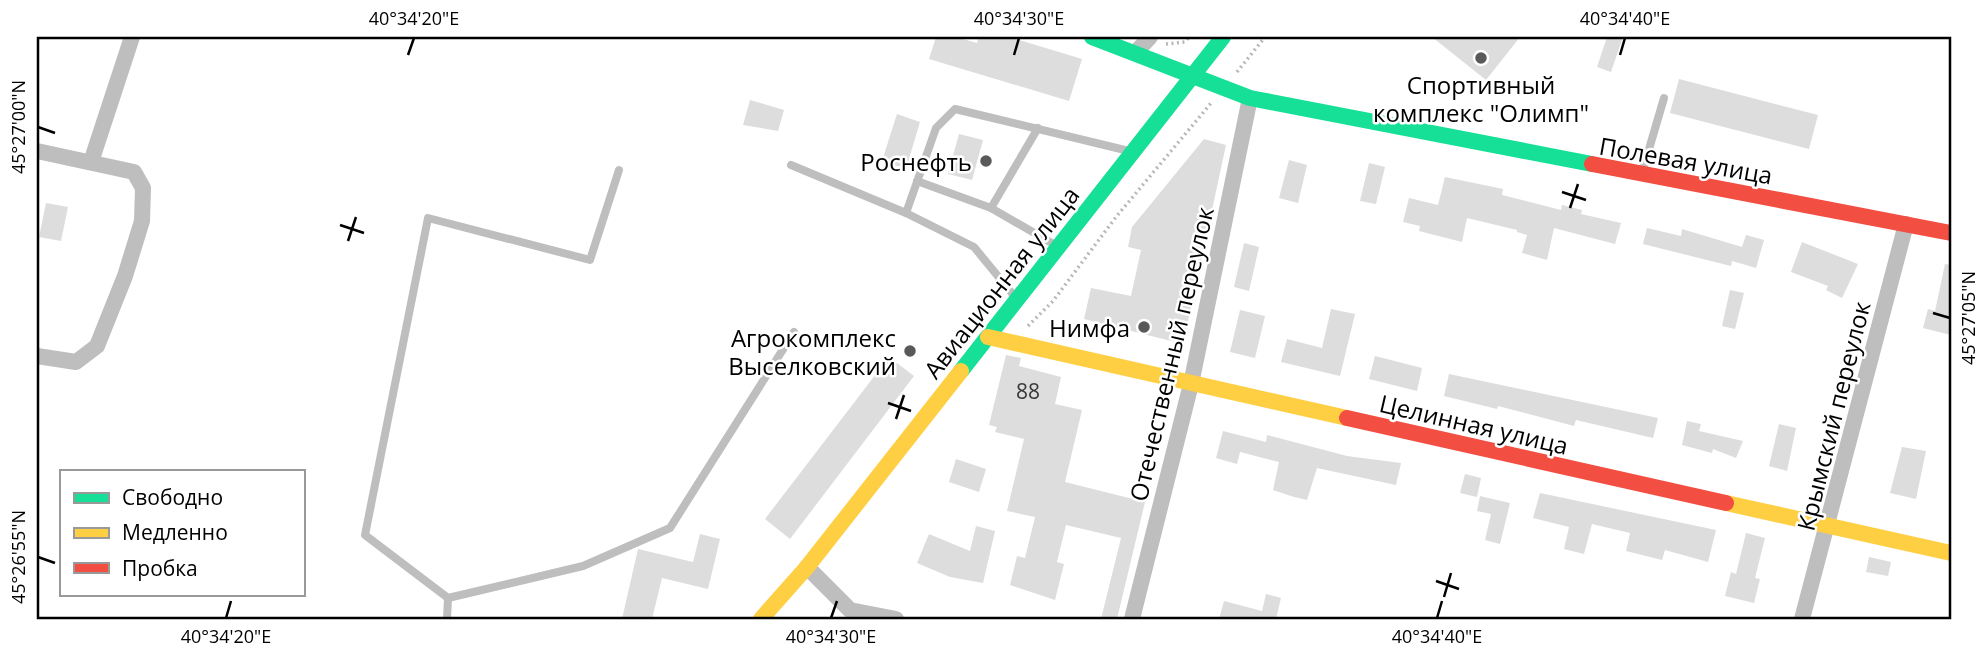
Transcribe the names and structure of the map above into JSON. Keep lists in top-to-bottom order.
{
  "streets": {
    "street": [
      "Полевая улица",
      "Авиационная улица",
      "Отечественный переулок",
      "Крымский переулок",
      "Целинная улица"
    ]
  },
  "crossings": [
    ["Полевая улица", "Авиационная улица"],
    ["Полевая улица", "Отечественный переулок"],
    ["Полевая улица", "Крымский переулок"],
    ["Авиационная улица", "Целинная улица"],
    ["Отечественный переулок", "Целинная улица"],
    ["Крымский переулок", "Целинная улица"]
  ],
  "places": [
    "Спортивный комплекс \"Олимп\"",
    "Роснефть",
    "Нимфа",
    "Агрокомплекс Выселковский"
  ],
  "house_numbers": ["88"],
  "legend": ["Свободно", "Медленно", "Пробка"],
  "coordinates": [
    "40°34'20\"E",
    "40°34'30\"E",
    "40°34'40\"E",
    "45°27'00\"N",
    "45°27'05\"N",
    "45°26'55\"N"
  ]
}
